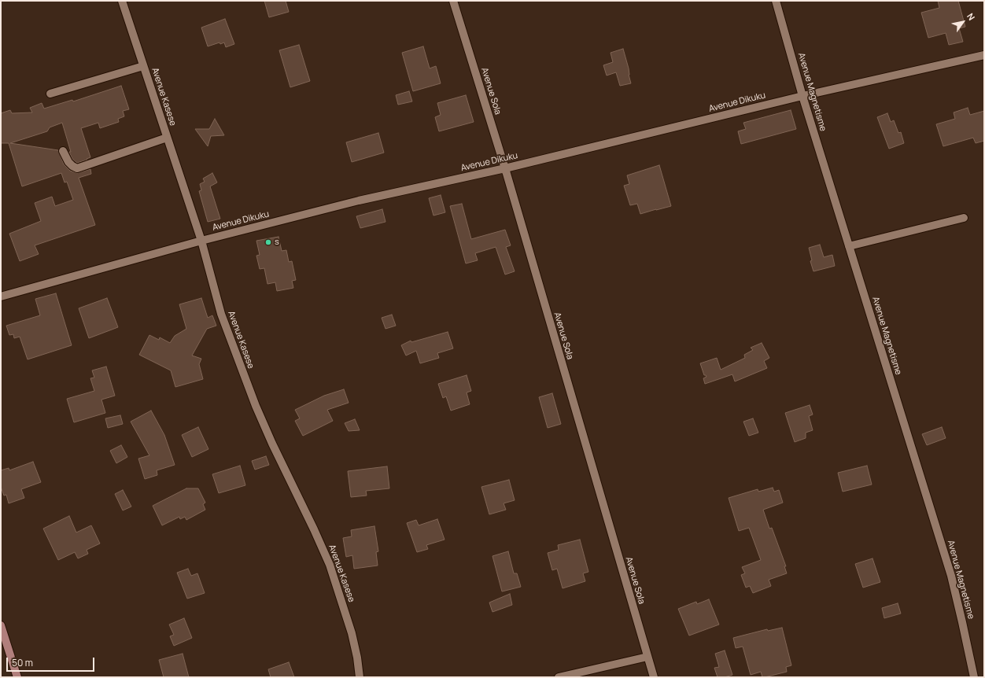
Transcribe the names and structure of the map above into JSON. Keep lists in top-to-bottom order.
{
  "streets": {
    "street": [
      "Avenue Sola",
      "Avenue Magnetisme",
      "Avenue Kasese",
      "Avenue Dikuku"
    ]
  },
  "crossings": [
    ["Avenue Sola", "Avenue Dikuku"],
    ["Avenue Magnetisme", "Avenue Dikuku"],
    ["Avenue Kasese", "Avenue Dikuku"]
  ],
  "places": ["s"],
  "scale_bar": "50 m",
  "north": "top right"
}
